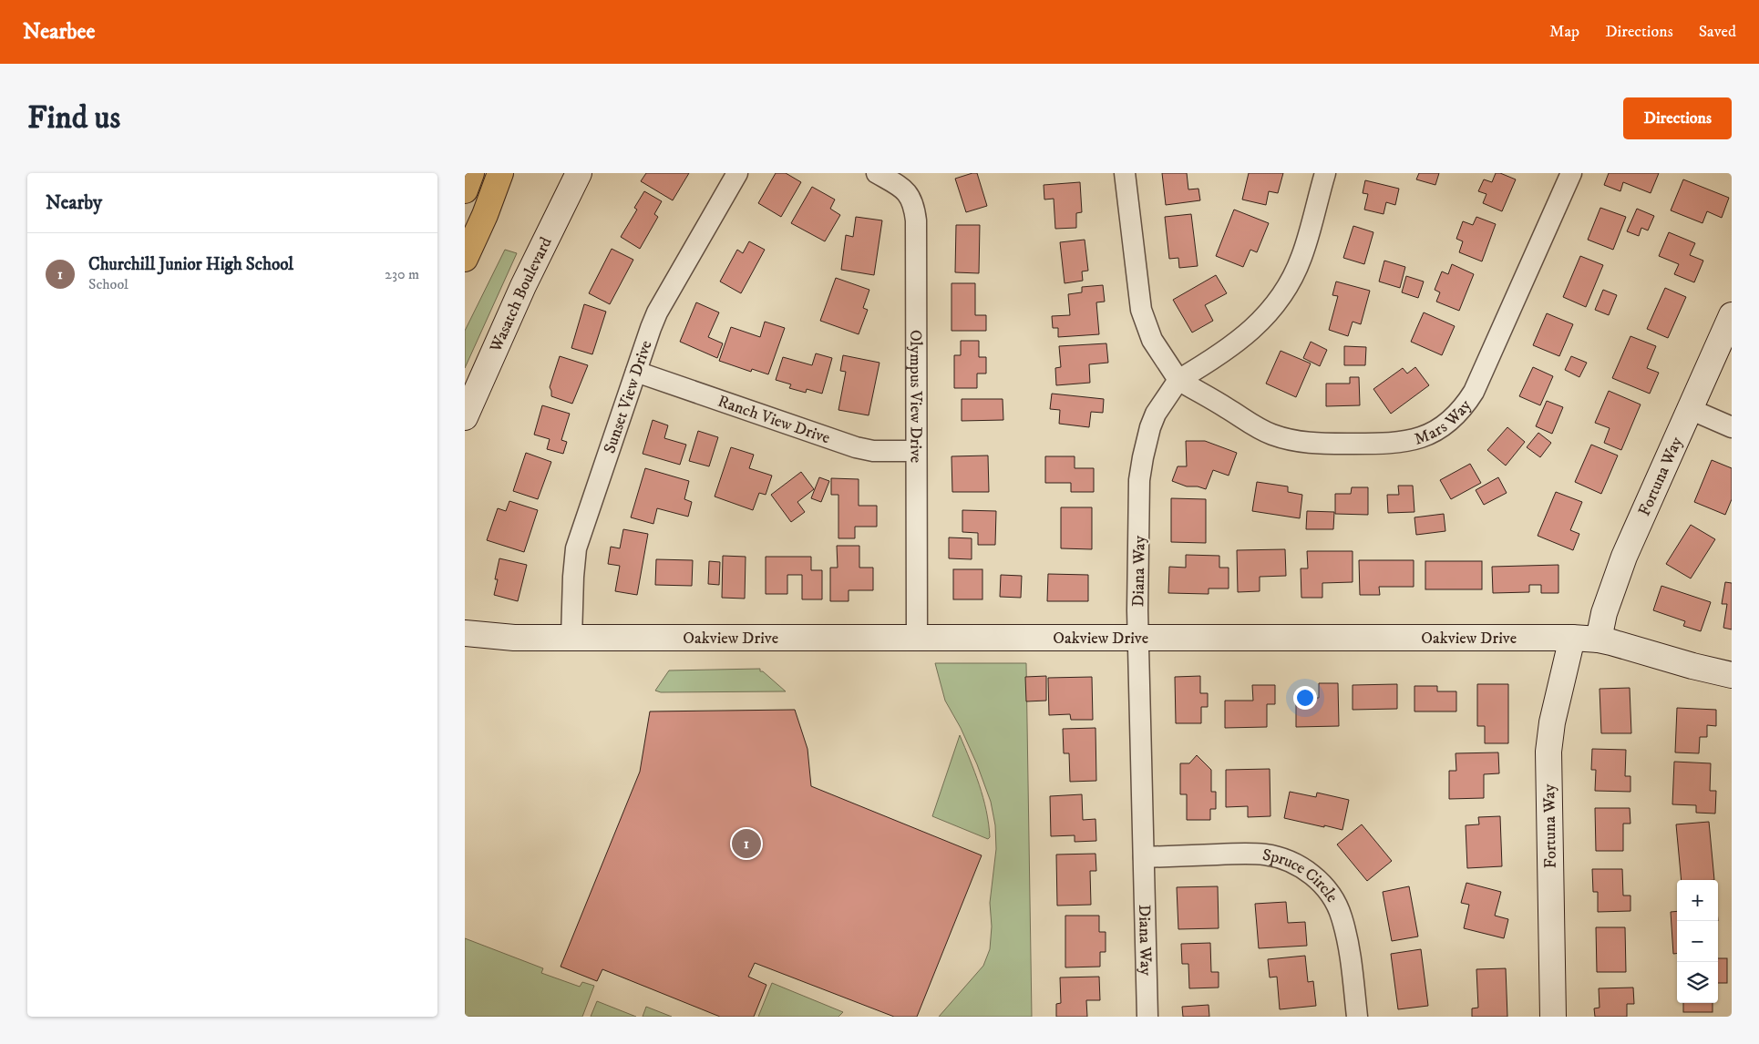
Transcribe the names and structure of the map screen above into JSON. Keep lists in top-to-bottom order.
{
  "streets": {
    "street": [
      "Wasatch Boulevard",
      "Sunset View Drive",
      "Olympus View Drive",
      "Mars Way",
      "Ranch View Drive",
      "Fortuna Way",
      "Diana Way",
      "Oakview Drive",
      "Spruce Circle"
    ]
  },
  "crossings": [
    ["Sunset View Drive", "Ranch View Drive"],
    ["Sunset View Drive", "Oakview Drive"],
    ["Olympus View Drive", "Ranch View Drive"],
    ["Olympus View Drive", "Oakview Drive"],
    ["Mars Way", "Diana Way"],
    ["Fortuna Way", "Oakview Drive"],
    ["Diana Way", "Oakview Drive"],
    ["Diana Way", "Spruce Circle"]
  ],
  "page": {
    "header": "Nearbee",
    "nav": ["Map", "Directions", "Saved"],
    "buttons": "Directions",
    "title": "Find us",
    "heading": "Nearby",
    "list": [
      {
        "mark": "1",
        "name": "Churchill Junior High School",
        "note": "School",
        "value": "230 m"
      }
    ],
    "pins": "1",
    "map_buttons": ["+", "−"]
  }
}
